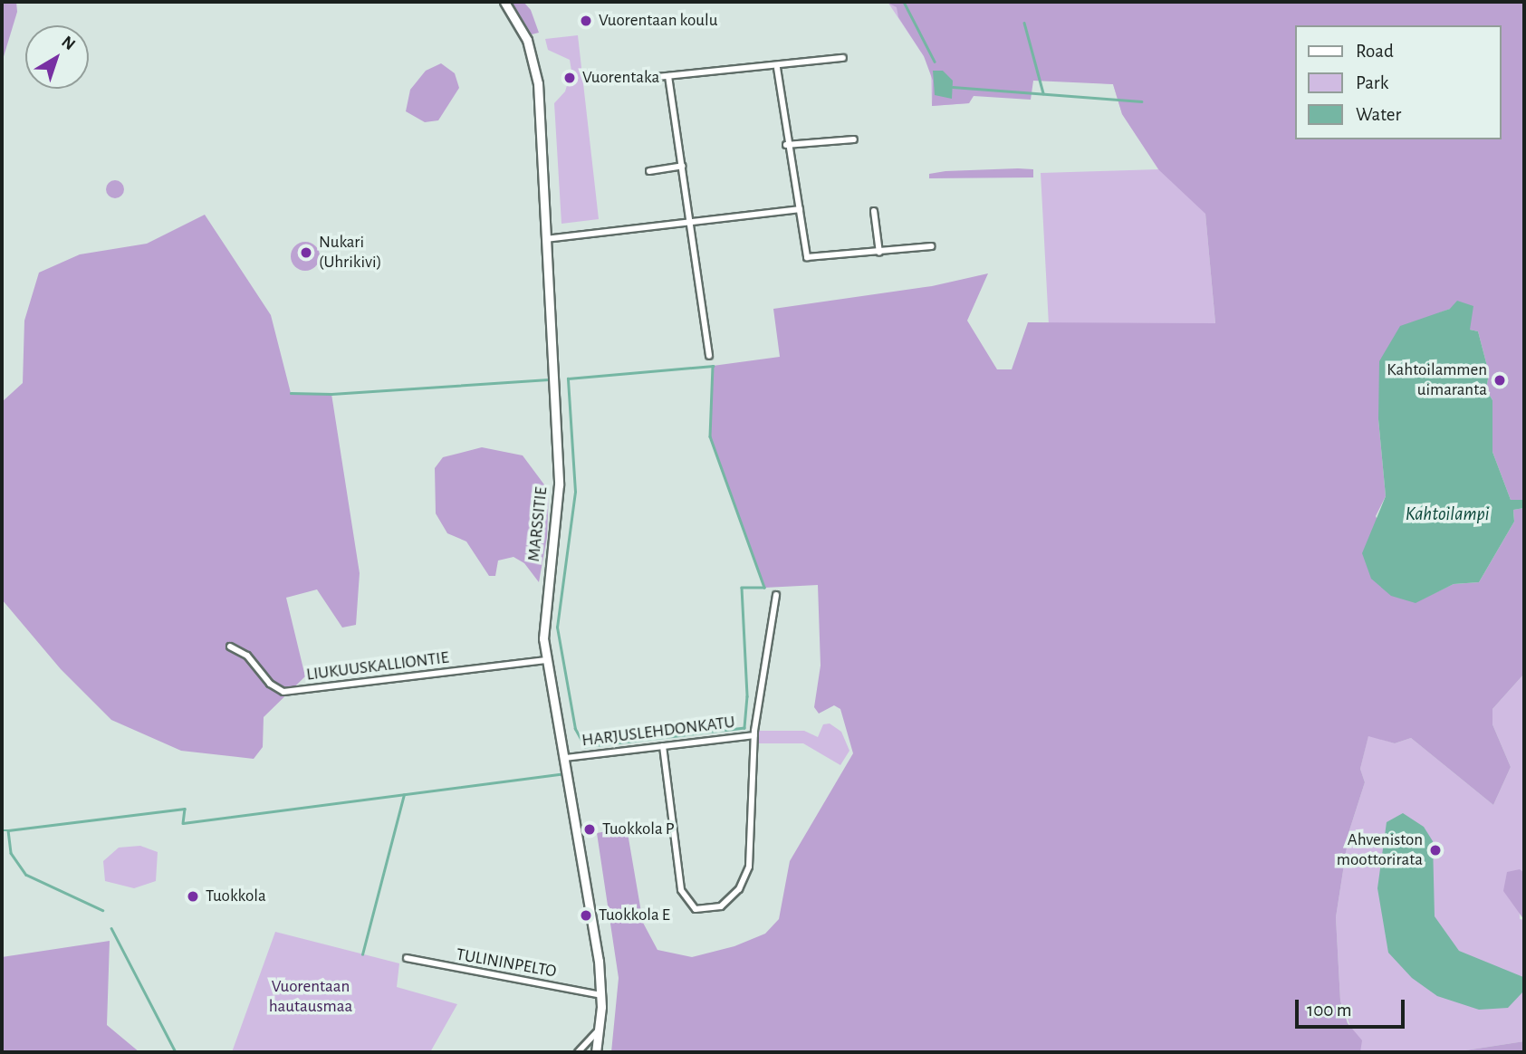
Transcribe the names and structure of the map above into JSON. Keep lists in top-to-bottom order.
{
  "streets": {
    "main road": ["MARSSITIE"],
    "street": ["LIUKUUSKALLIONTIE", "HARJUSLEHDONKATU", "TULININPELTO"]
  },
  "crossings": [
    ["MARSSITIE", "LIUKUUSKALLIONTIE"],
    ["MARSSITIE", "HARJUSLEHDONKATU"],
    ["MARSSITIE", "TULININPELTO"]
  ],
  "water": ["Kahtoilampi"],
  "parks": ["Vuorentaan hautausmaa"],
  "places": [
    "Vuorentaan koulu",
    "Vuorentaka",
    "Nukari (Uhrikivi)",
    "Kahtoilammen uimaranta",
    "Tuokkola P",
    "Ahveniston moottorirata",
    "Tuokkola",
    "Tuokkola E"
  ],
  "legend": ["Road", "Park", "Water"],
  "scale_bar": "100 m",
  "north": "top right"
}
